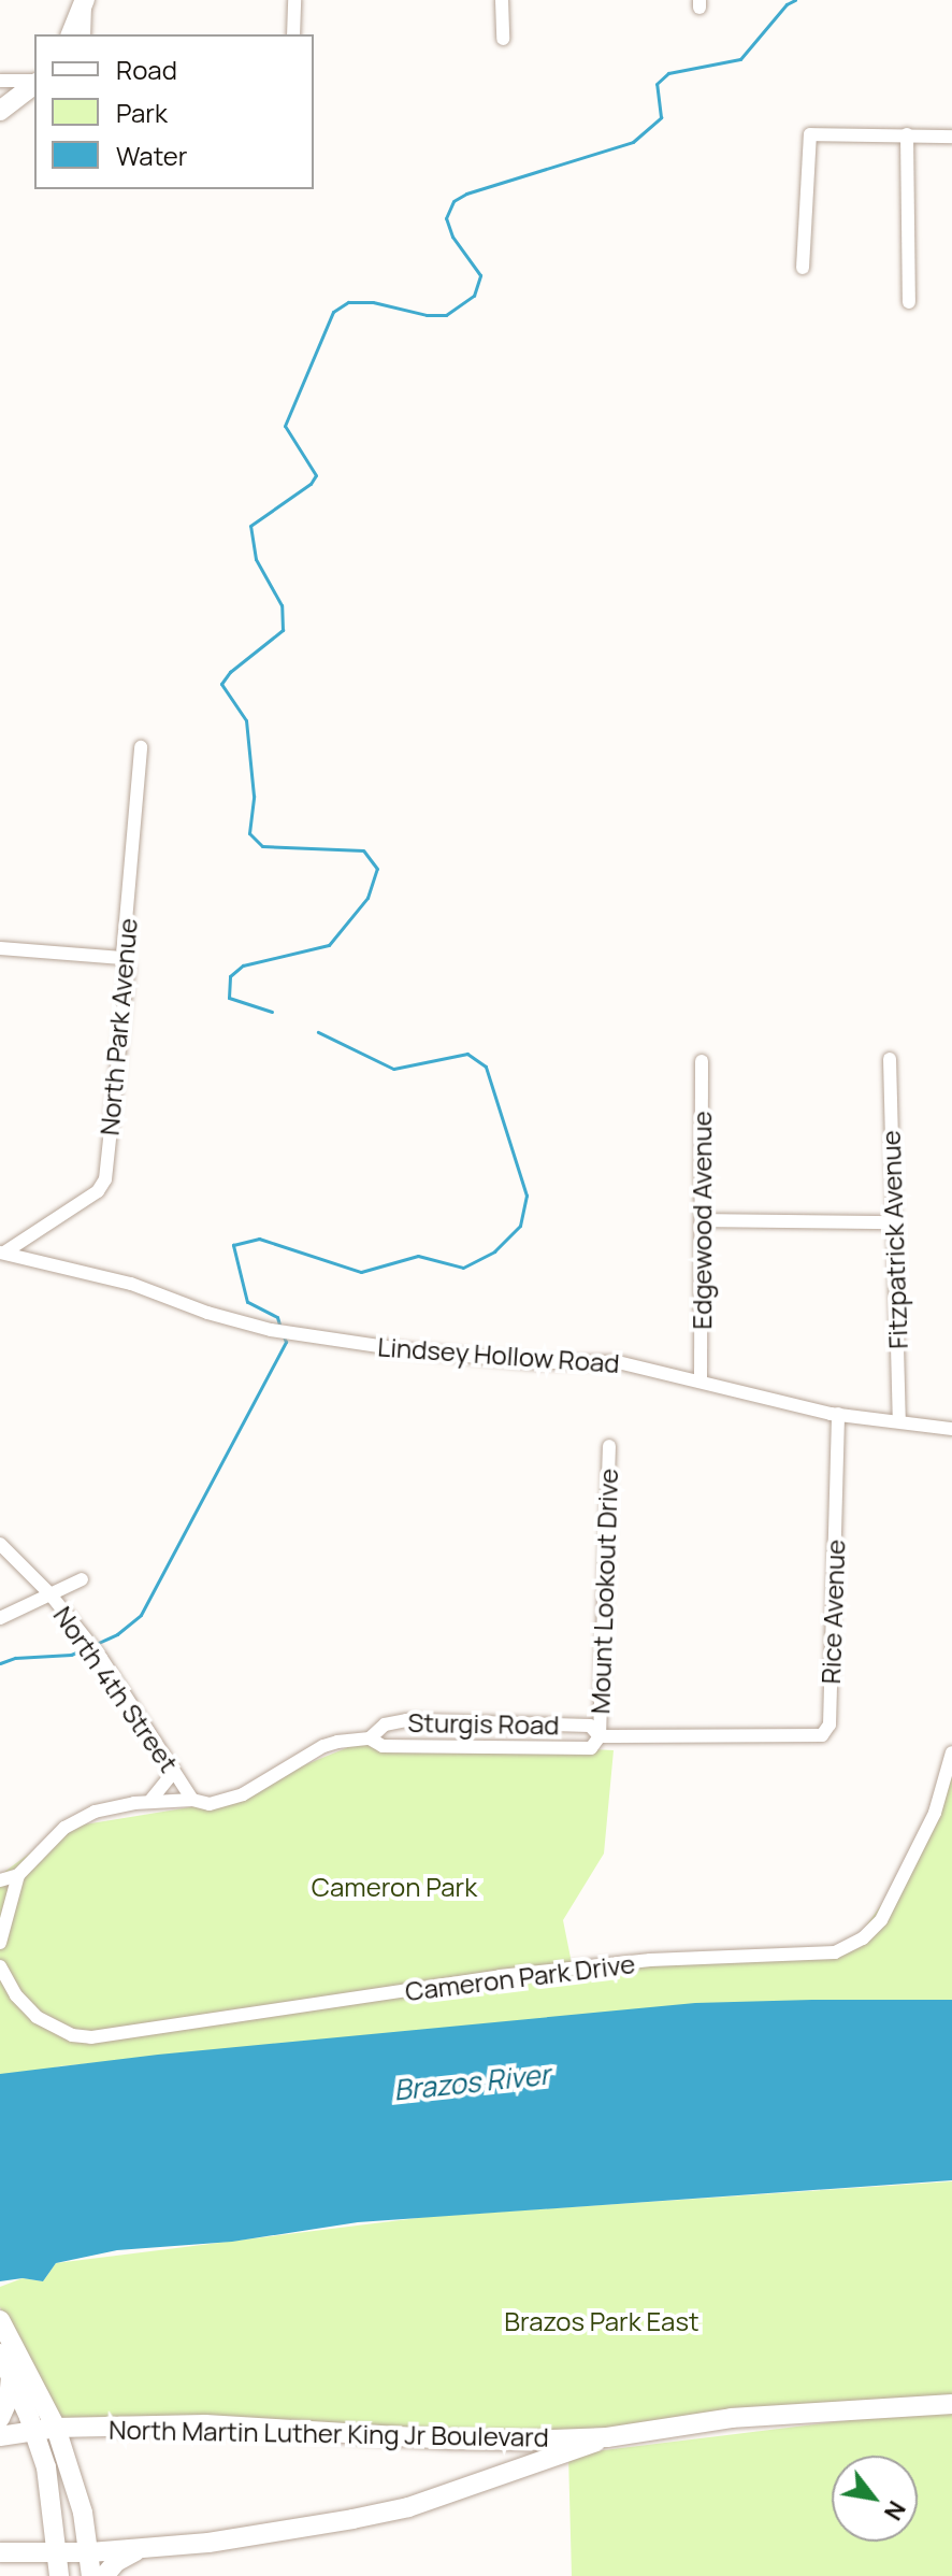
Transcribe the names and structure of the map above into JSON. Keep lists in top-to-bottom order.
{
  "streets": {
    "main road": ["North Martin Luther King Jr Boulevard"],
    "street": [
      "North Park Avenue",
      "Edgewood Avenue",
      "Fitzpatrick Avenue",
      "Lindsey Hollow Road",
      "Mount Lookout Drive",
      "Rice Avenue",
      "North 4th Street",
      "Sturgis Road",
      "Cameron Park Drive"
    ]
  },
  "crossings": [
    ["North Park Avenue", "Lindsey Hollow Road"],
    ["Edgewood Avenue", "Lindsey Hollow Road"],
    ["Fitzpatrick Avenue", "Lindsey Hollow Road"],
    ["Lindsey Hollow Road", "Rice Avenue"],
    ["Mount Lookout Drive", "Sturgis Road"],
    ["Rice Avenue", "Sturgis Road"],
    ["North 4th Street", "Sturgis Road"]
  ],
  "water": ["Brazos River"],
  "parks": ["Cameron Park", "Brazos Park East"],
  "legend": ["Road", "Park", "Water"],
  "north": "bottom right"
}
